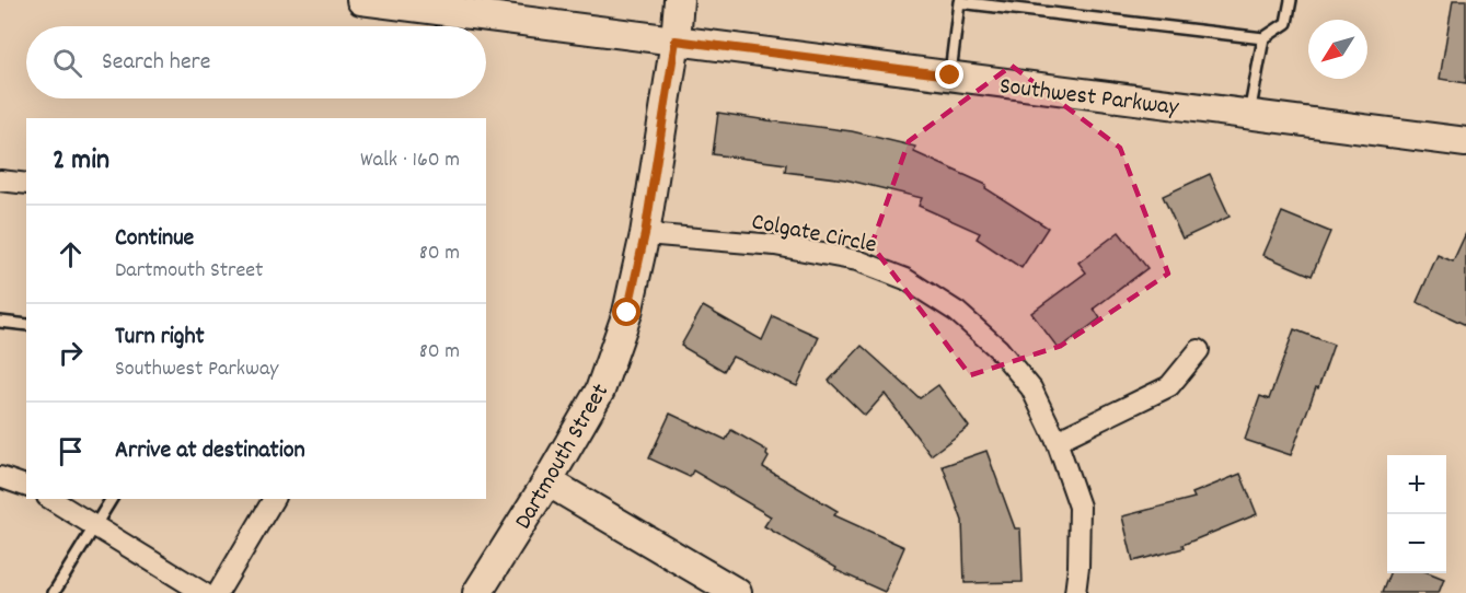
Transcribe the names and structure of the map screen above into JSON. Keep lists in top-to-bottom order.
{
  "streets": {
    "main road": ["Southwest Parkway", "Dartmouth Street"],
    "street": ["Colgate Circle"]
  },
  "crossings": [
    ["Southwest Parkway", "Dartmouth Street"],
    ["Colgate Circle", "Dartmouth Street"]
  ],
  "north": "bottom left",
  "page": {
    "search": "Search here",
    "heading": ["2 min", "Walk · 160 m"],
    "list": [
      ["Continue", "Dartmouth Street", "80 m"],
      ["Turn right", "Southwest Parkway", "80 m"],
      "Arrive at destination"
    ],
    "map_buttons": ["+", "−"]
  }
}
